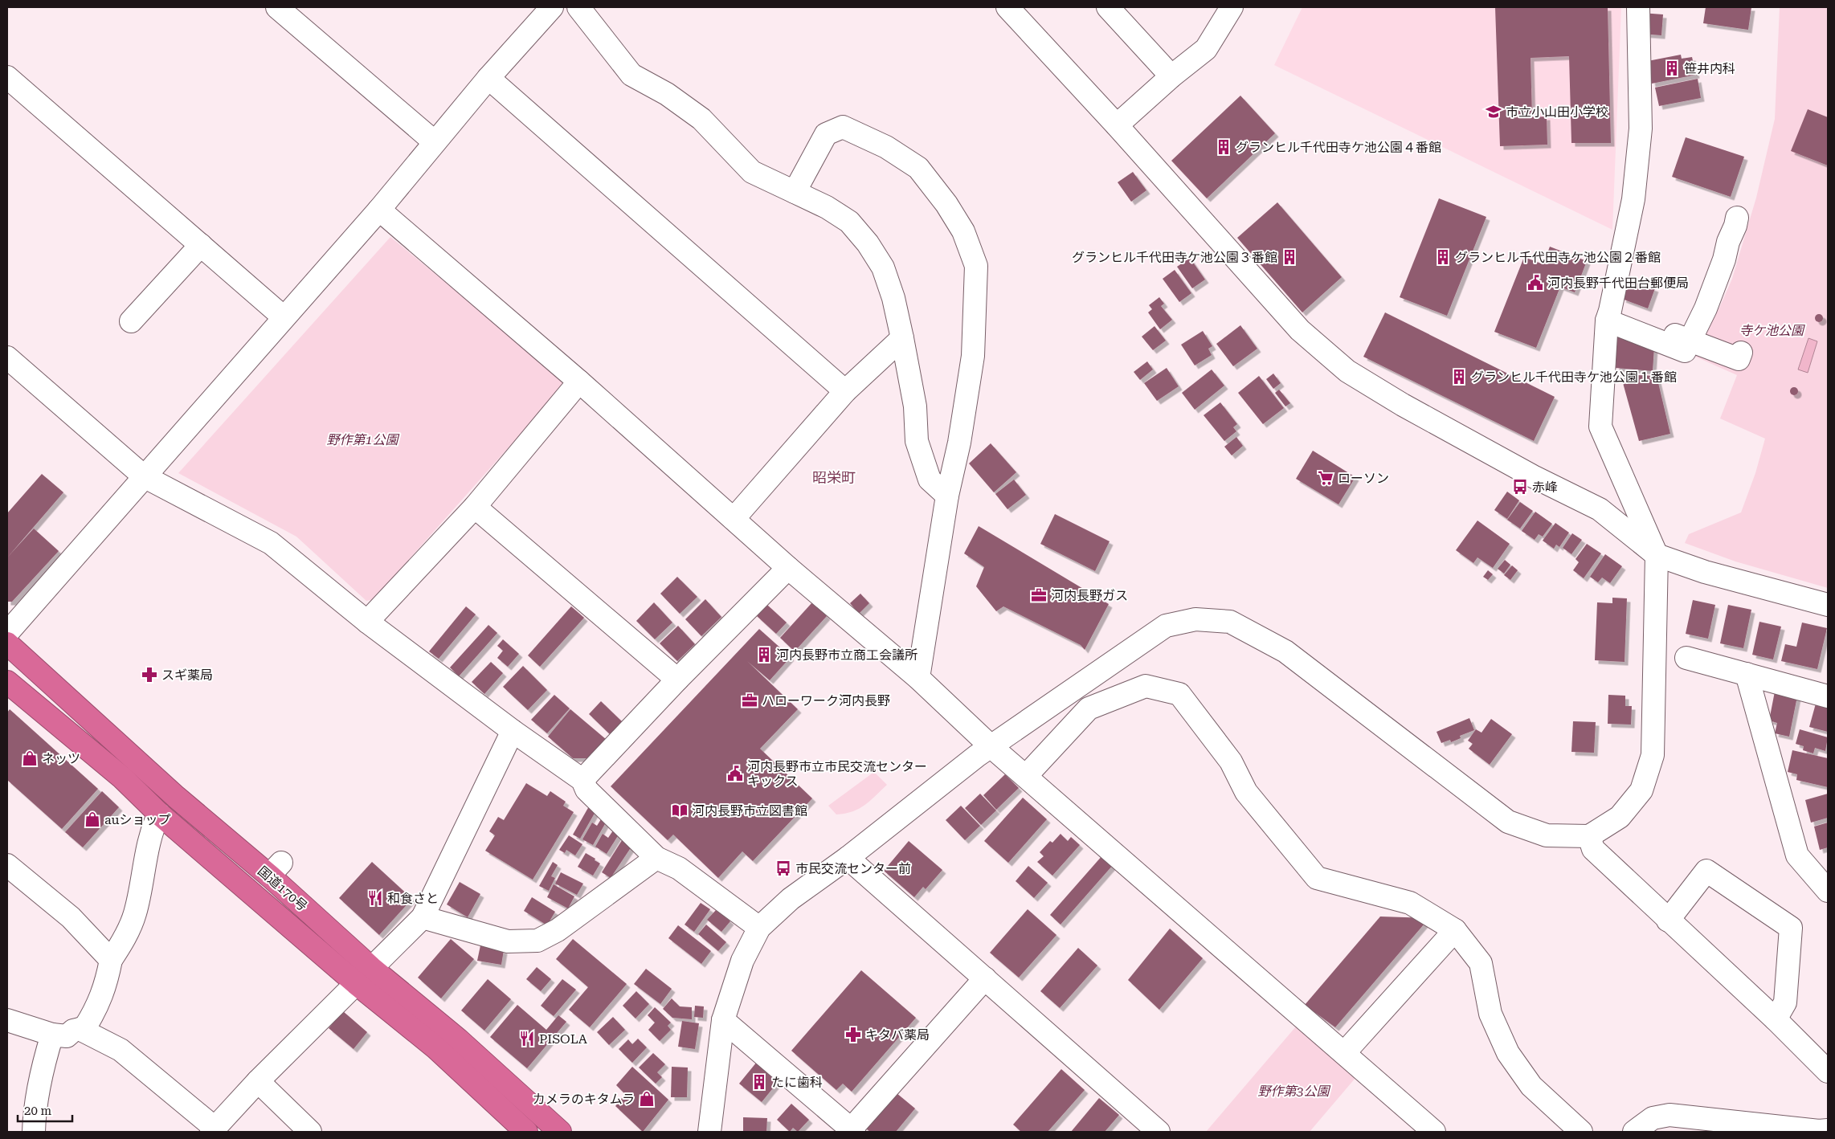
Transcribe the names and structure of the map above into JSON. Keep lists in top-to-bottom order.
{
  "streets": {
    "highway": ["国道170号"]
  },
  "districts": ["昭栄町"],
  "parks": ["寺ケ池公園", "野作第1公園", "野作第3公園"],
  "places": {
    "building": [
      "笹井内科",
      "グランヒル千代田寺ケ池公園４番館",
      "グランヒル千代田寺ケ池公園３番館",
      "グランヒル千代田寺ケ池公園２番館",
      "グランヒル千代田寺ケ池公園１番館",
      "河内長野市立商工会議所",
      "たに歯科"
    ],
    "school or university": ["市立小山田小学校"],
    "public building": ["河内長野千代田台郵便局", "河内長野市立市民交流センター キックス"],
    "supermarket": ["ローソン"],
    "bus stop": ["赤峰", "市民交流センター前"],
    "office": ["河内長野ガス", "ハローワーク河内長野"],
    "pharmacy": ["スギ薬局", "キタバ薬局"],
    "shop": ["ネッツ", "auショップ", "カメラのキタムラ"],
    "library": ["河内長野市立図書館"],
    "restaurant": ["和食さと", "PISOLA"]
  },
  "scale_bar": "20 m"
}
